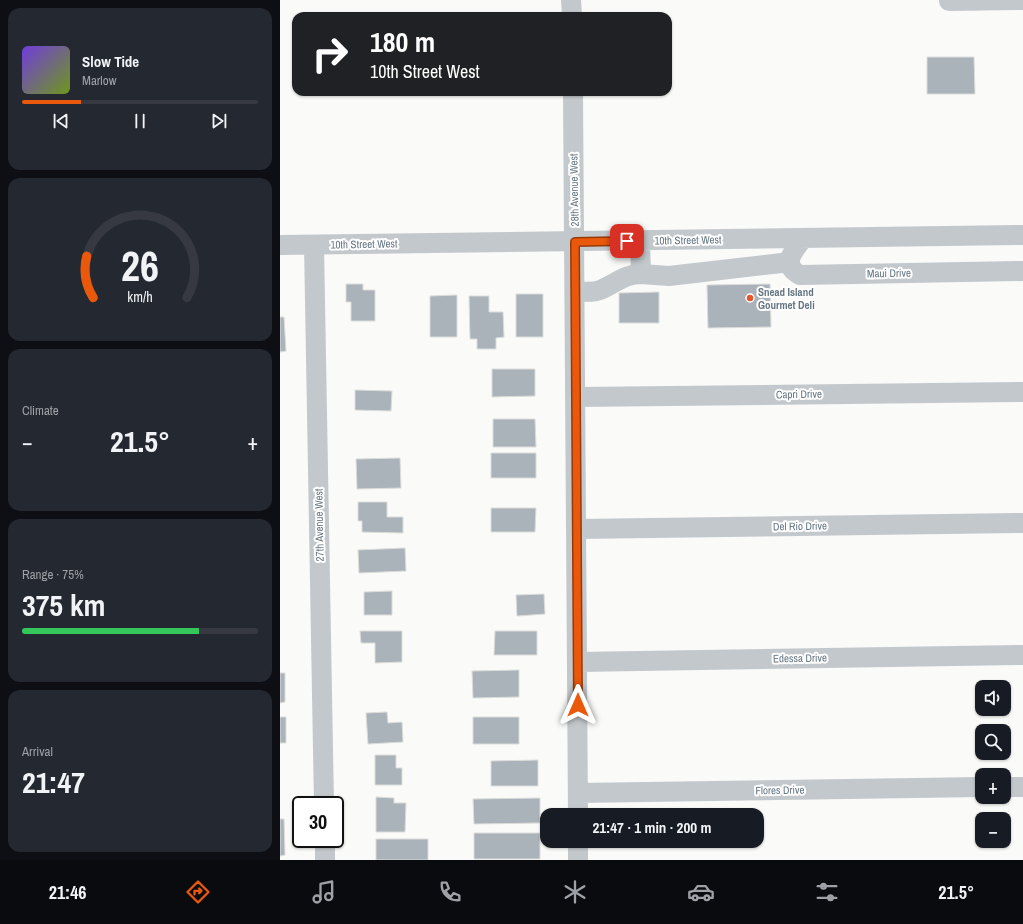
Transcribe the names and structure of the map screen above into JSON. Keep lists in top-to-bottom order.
{
  "streets": {
    "street": [
      "28th Avenue West",
      "10th Street West",
      "Maui Drive",
      "Capri Drive",
      "27th Avenue West",
      "Del Rio Drive",
      "Edessa Drive",
      "Flores Drive"
    ]
  },
  "crossings": [
    ["28th Avenue West", "10th Street West"],
    ["28th Avenue West", "Capri Drive"],
    ["28th Avenue West", "Del Rio Drive"],
    ["28th Avenue West", "Edessa Drive"],
    ["28th Avenue West", "Flores Drive"],
    ["10th Street West", "27th Avenue West"]
  ],
  "places": ["Snead Island Gourmet Deli"],
  "page": {
    "turn": ["180 m", "10th Street West"],
    "song": ["Slow Tide", "Marlow"],
    "tile": [
      "Climate",
      ["Range · 75%", "375 km"],
      ["Arrival", "21:47"]
    ],
    "heat": ["−", "21.5°", "+"],
    "map_buttons": ["+", "−"],
    "limit": "30",
    "trip": "21:47 · 1 min · 200 m",
    "tabs": ["21:46", "21.5°"],
    "gauge": ["26", "km/h"]
  }
}
